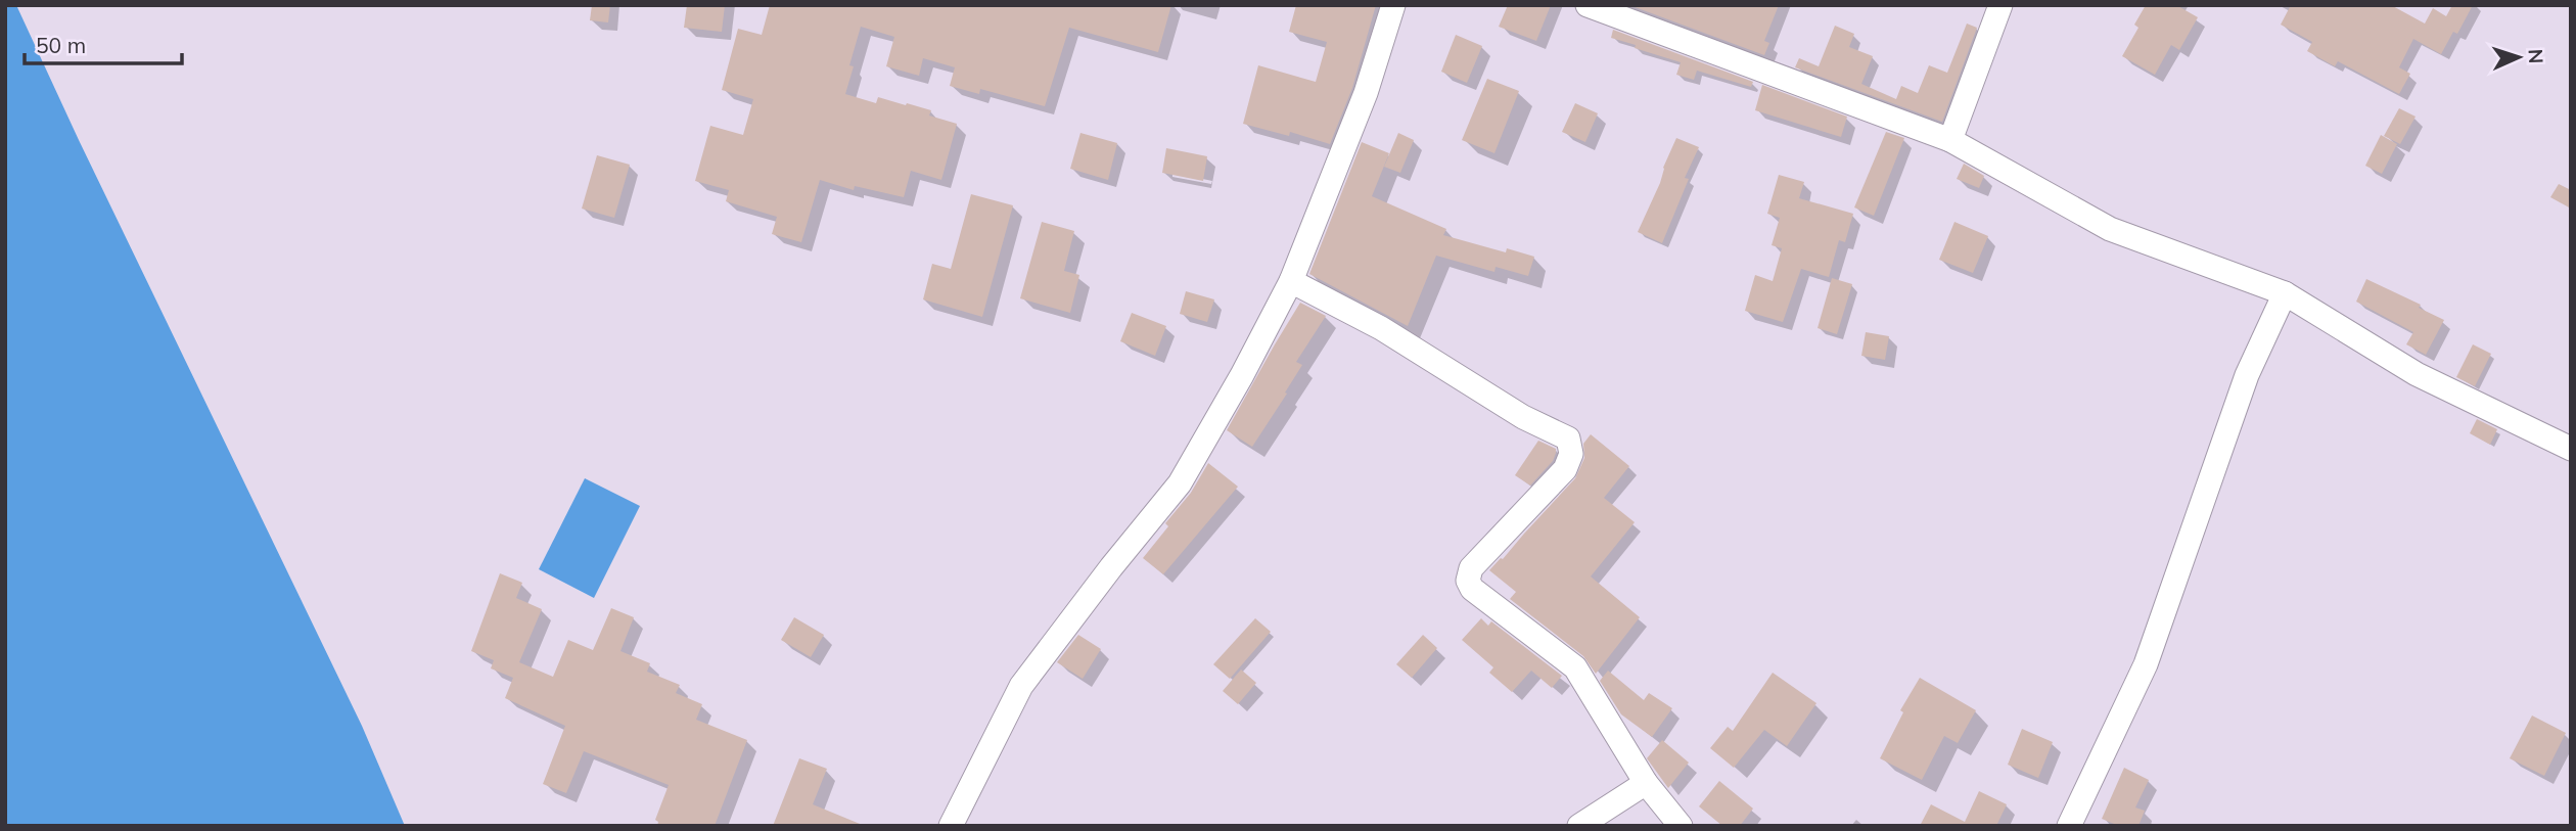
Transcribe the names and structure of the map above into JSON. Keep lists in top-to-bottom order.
{
  "scale_bar": "50 m",
  "north": "right"
}
